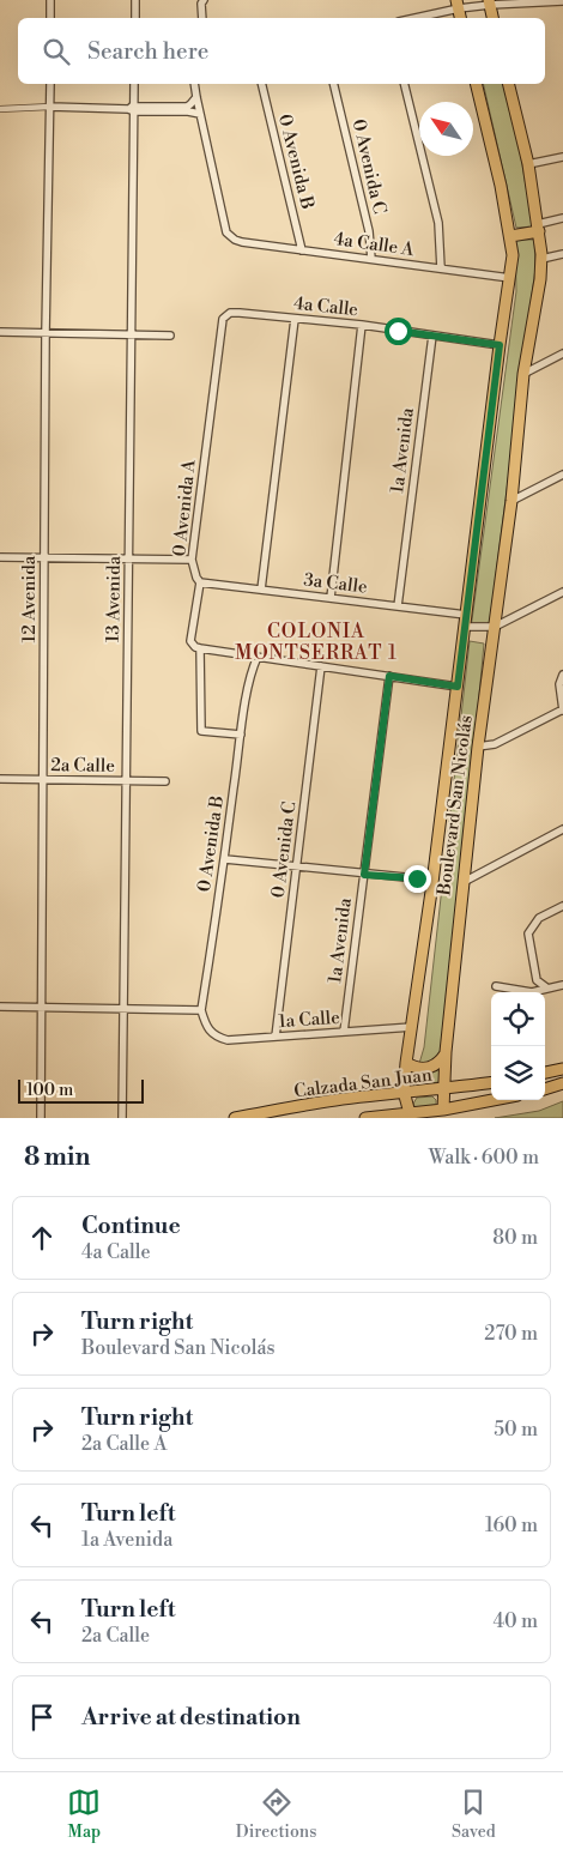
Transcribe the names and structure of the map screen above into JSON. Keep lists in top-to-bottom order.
{
  "streets": {
    "main road": ["Boulevard San Nicolás", "Calzada San Juan"],
    "street": [
      "0 Avenida B",
      "0 Avenida C",
      "4a Calle A",
      "4a Calle",
      "1a Avenida",
      "0 Avenida A",
      "3a Calle",
      "12 Avenida",
      "13 Avenida",
      "2a Calle",
      "1a Calle"
    ]
  },
  "crossings": [
    ["0 Avenida B", "4a Calle A"],
    ["0 Avenida B", "0 Avenida A"],
    ["0 Avenida B", "1a Calle"],
    ["0 Avenida C", "4a Calle A"],
    ["0 Avenida C", "1a Calle"],
    ["4a Calle A", "Boulevard San Nicolás"],
    ["4a Calle", "1a Avenida"],
    ["4a Calle", "0 Avenida A"],
    ["4a Calle", "Boulevard San Nicolás"],
    ["1a Avenida", "3a Calle"],
    ["1a Avenida", "1a Calle"],
    ["0 Avenida A", "3a Calle"],
    ["3a Calle", "Boulevard San Nicolás"],
    ["12 Avenida", "2a Calle"],
    ["13 Avenida", "2a Calle"],
    ["Boulevard San Nicolás", "1a Calle"],
    ["Boulevard San Nicolás", "Calzada San Juan"]
  ],
  "districts": ["COLONIA MONTSERRAT 1"],
  "scale_bar": "100 m",
  "north": "top left",
  "page": {
    "search": "Search here",
    "scale": "100 m",
    "heading": ["8 min", "Walk · 600 m"],
    "list": [
      ["Continue", "4a Calle", "80 m"],
      ["Turn right", "Boulevard San Nicolás", "270 m"],
      ["Turn right", "2a Calle A", "50 m"],
      ["Turn left", "1a Avenida", "160 m"],
      ["Turn left", "2a Calle", "40 m"],
      "Arrive at destination"
    ],
    "nav": ["Map", "Directions", "Saved"]
  }
}
